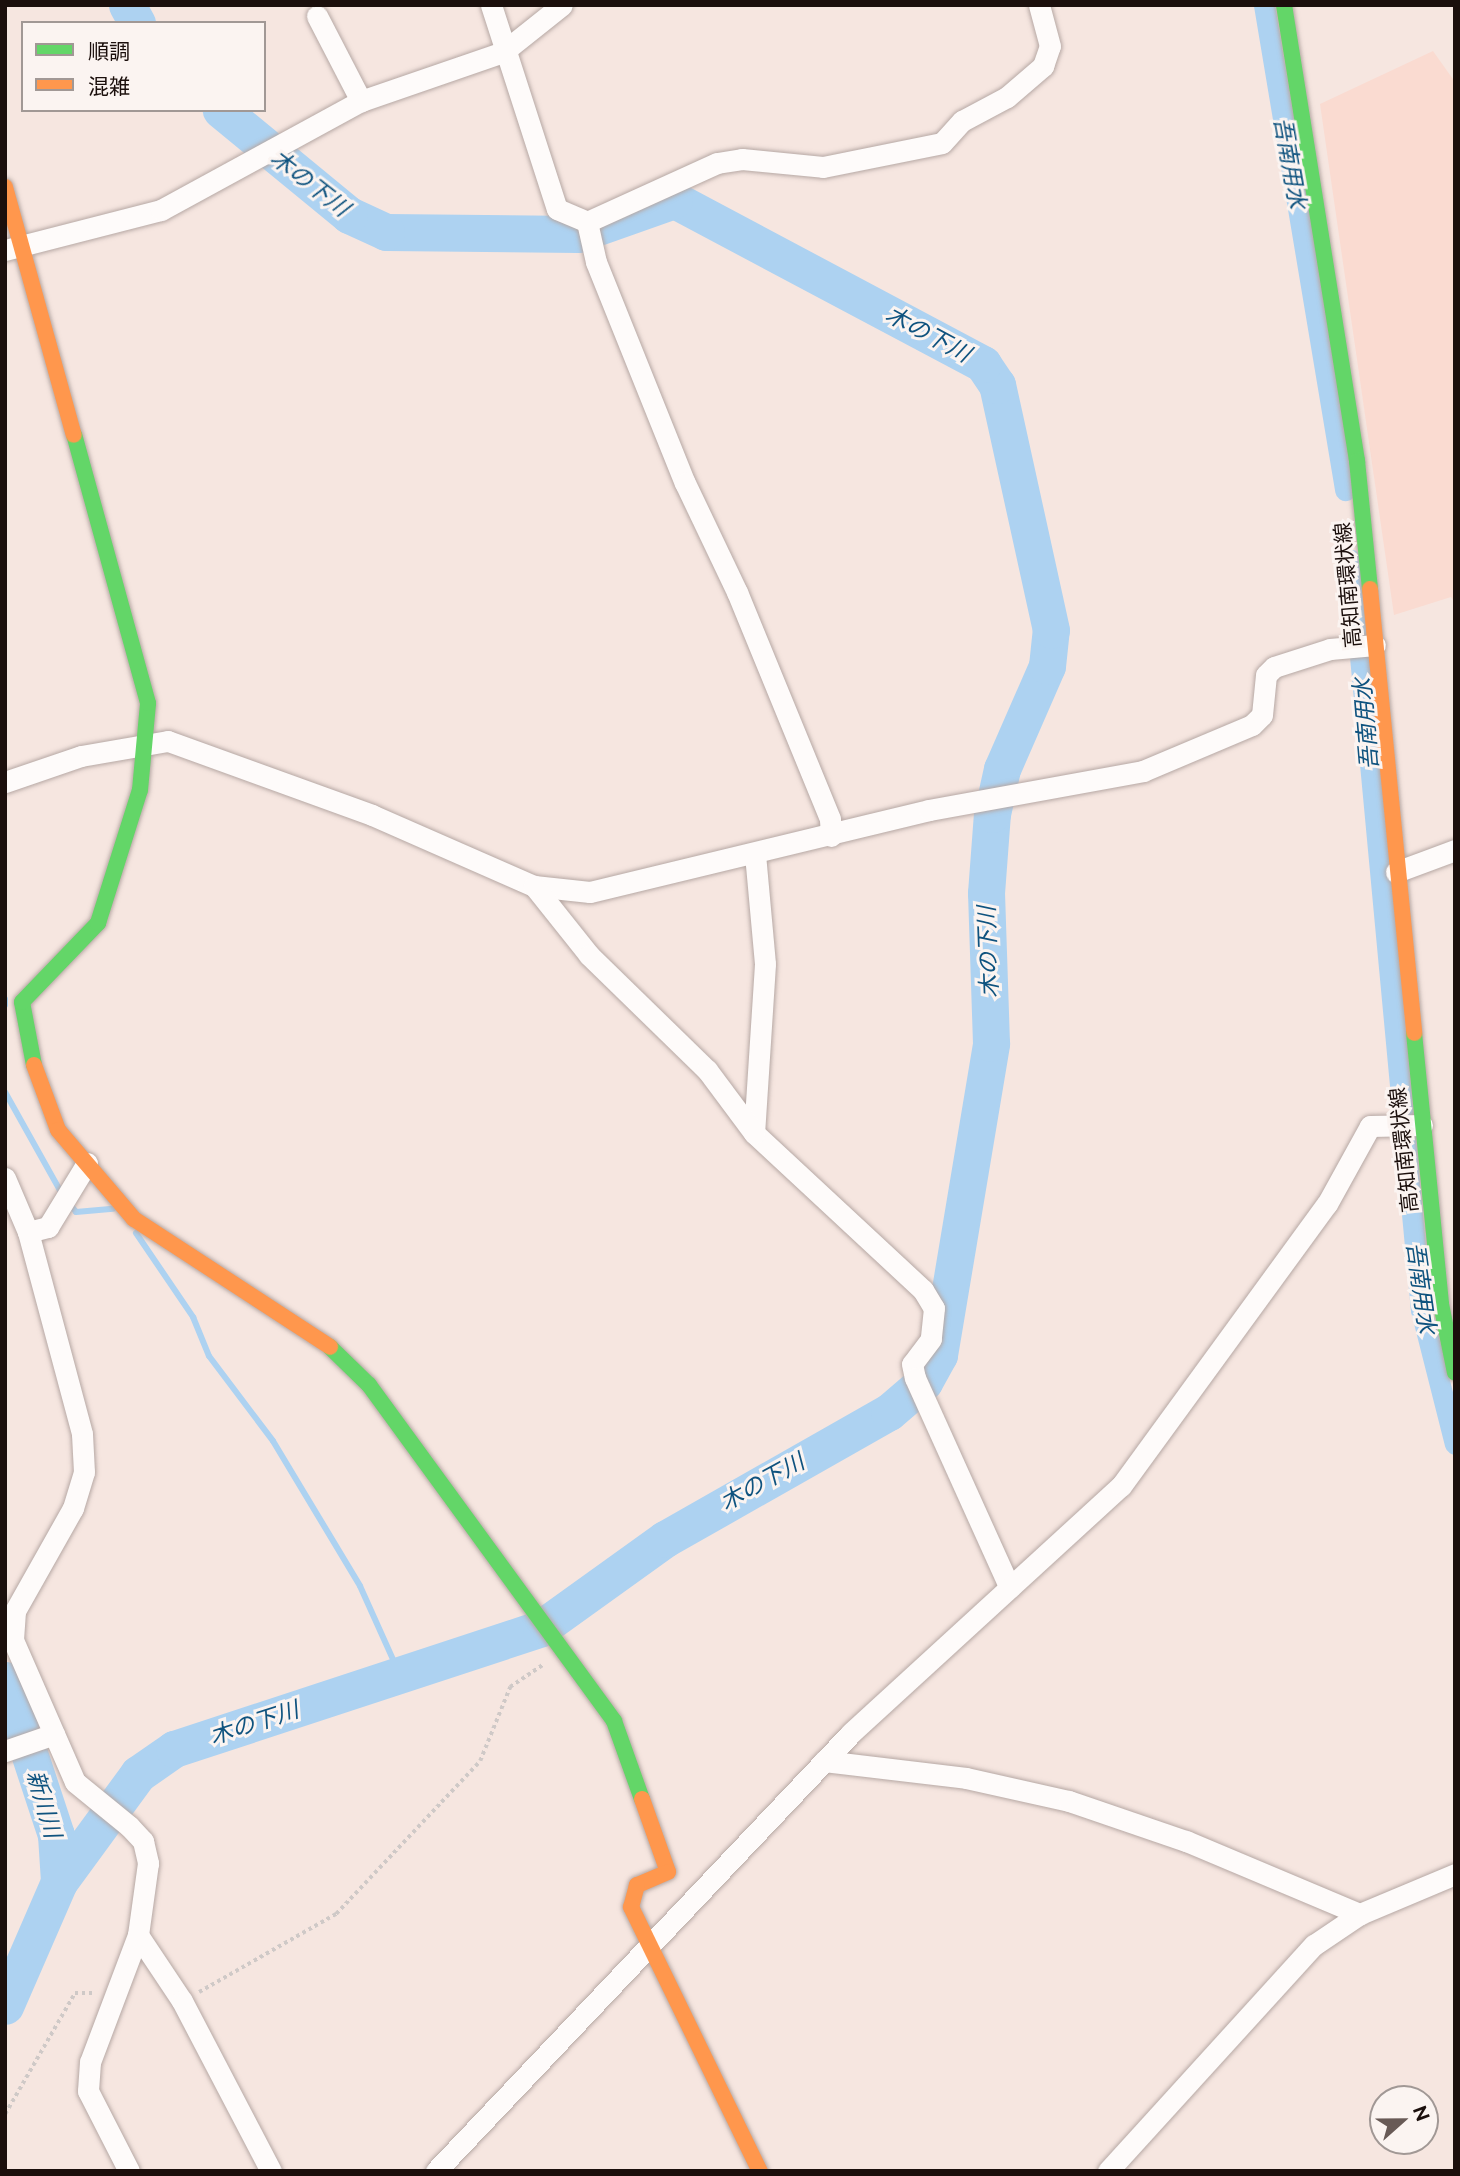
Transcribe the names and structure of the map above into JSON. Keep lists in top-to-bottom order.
{
  "streets": {
    "street": ["高知南環状線"]
  },
  "water": ["吾南用水", "木の下川", "新川川"],
  "legend": ["順調", "混雑"],
  "north": "right"
}
